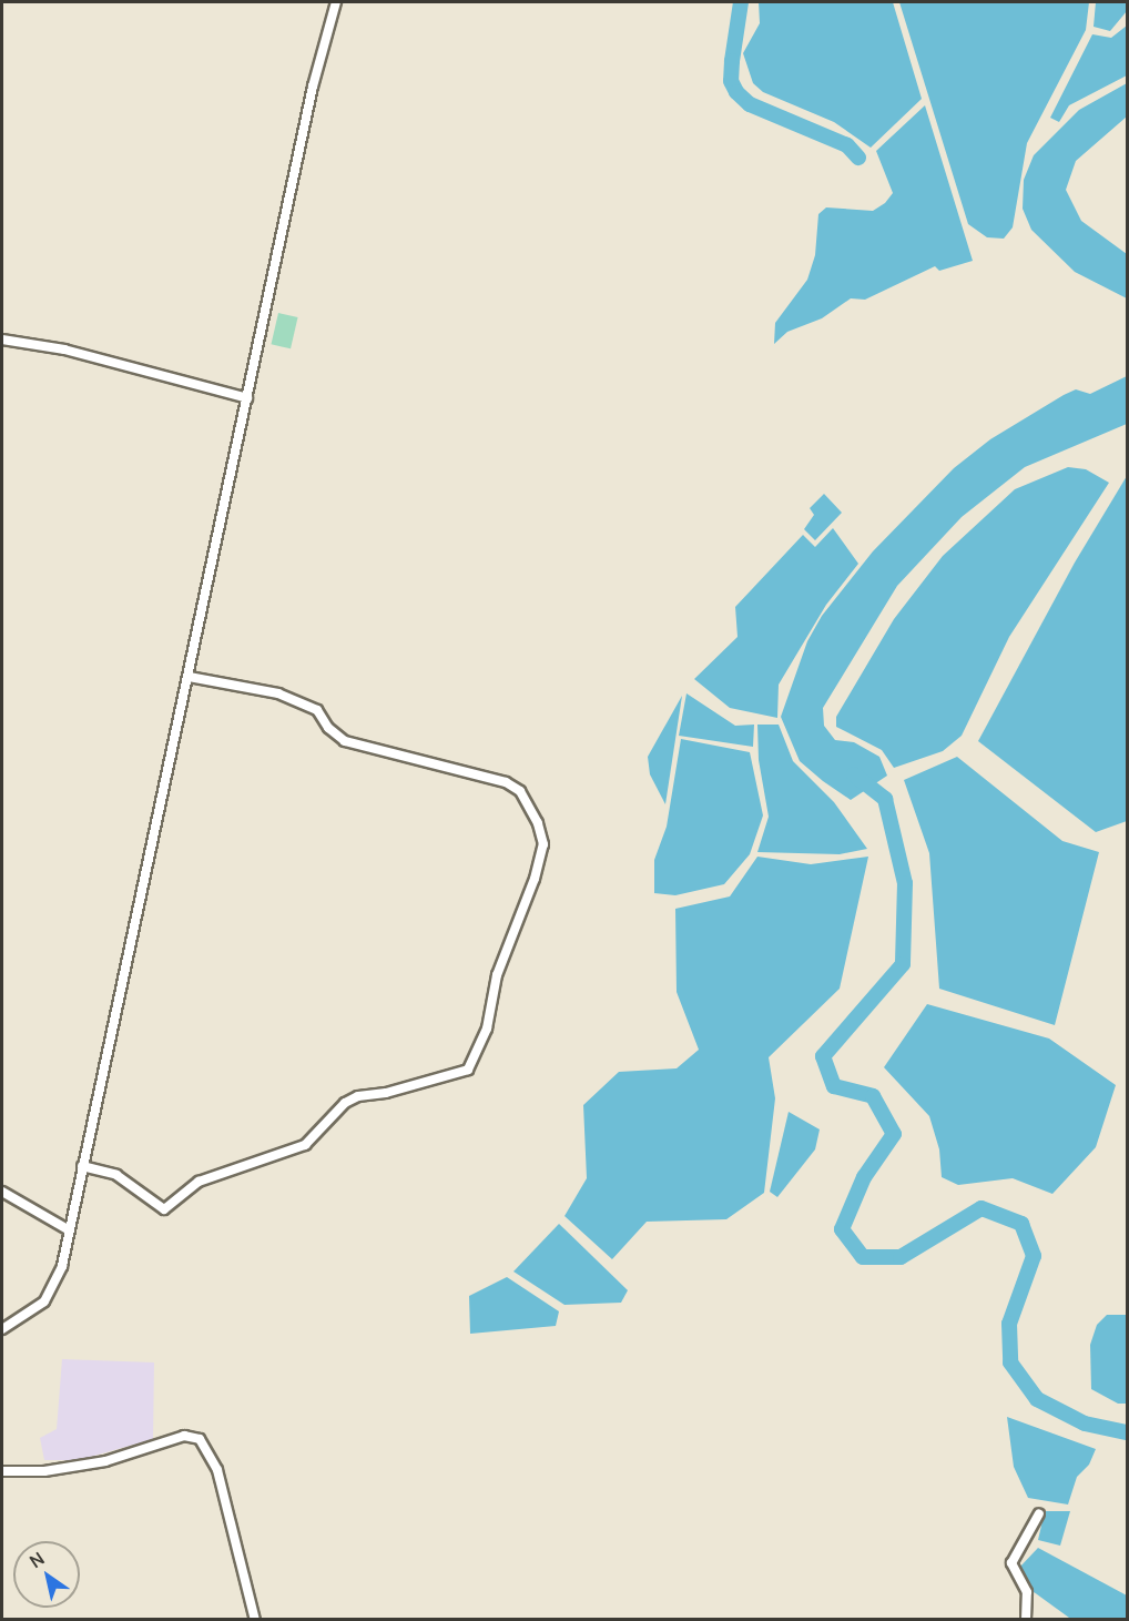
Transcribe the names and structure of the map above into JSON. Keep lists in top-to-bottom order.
{
  "north": "top left"
}
